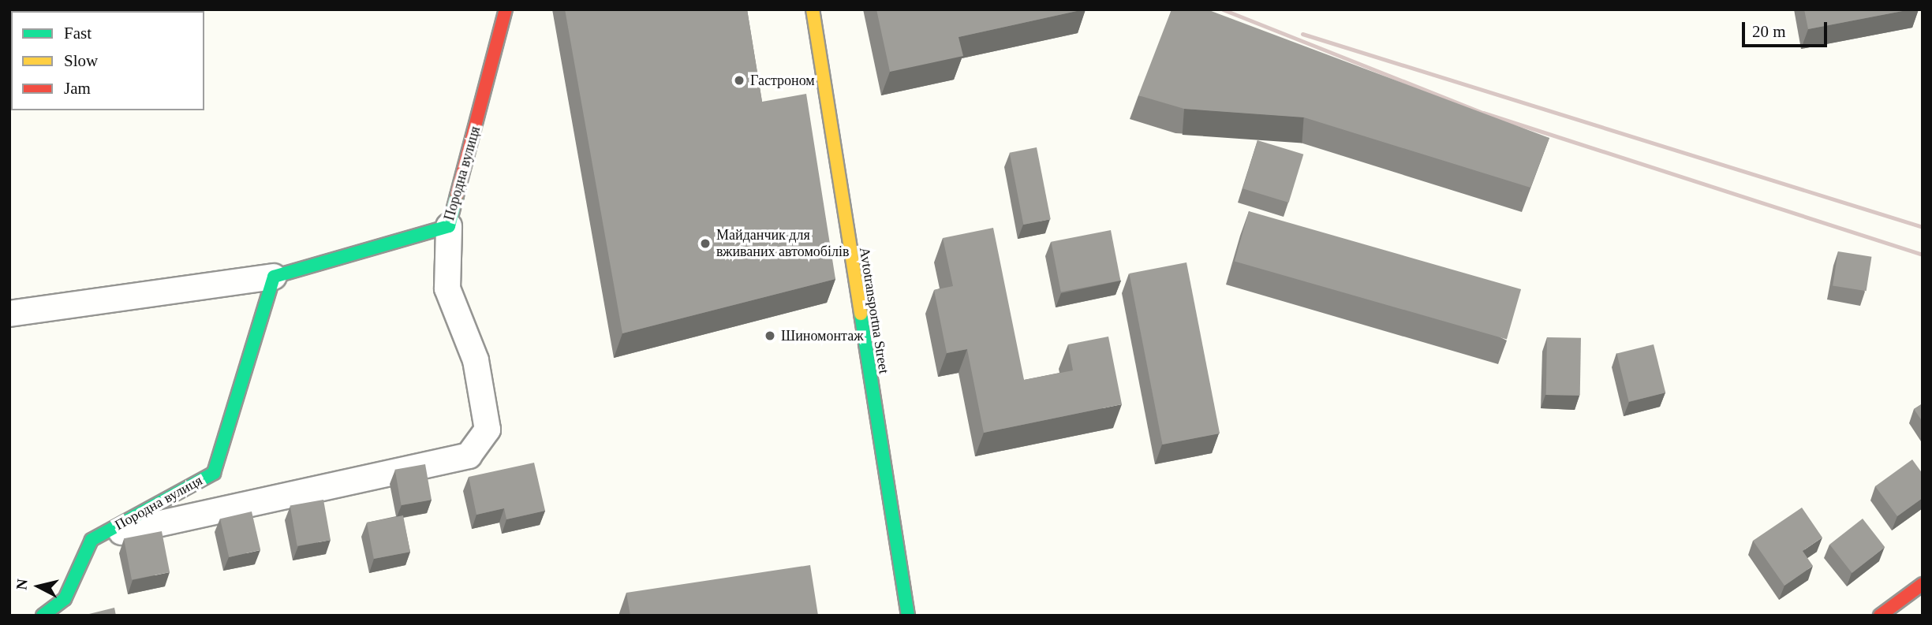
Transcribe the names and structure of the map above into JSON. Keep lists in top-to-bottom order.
{
  "streets": {
    "street": ["Породна вулиця", "Avtotransportna Street"]
  },
  "places": ["Гастроном", "Майданчик для вживаних автомобілів", "Шиномонтаж"],
  "legend": ["Fast", "Slow", "Jam"],
  "scale_bar": "20 m",
  "north": "left"
}
